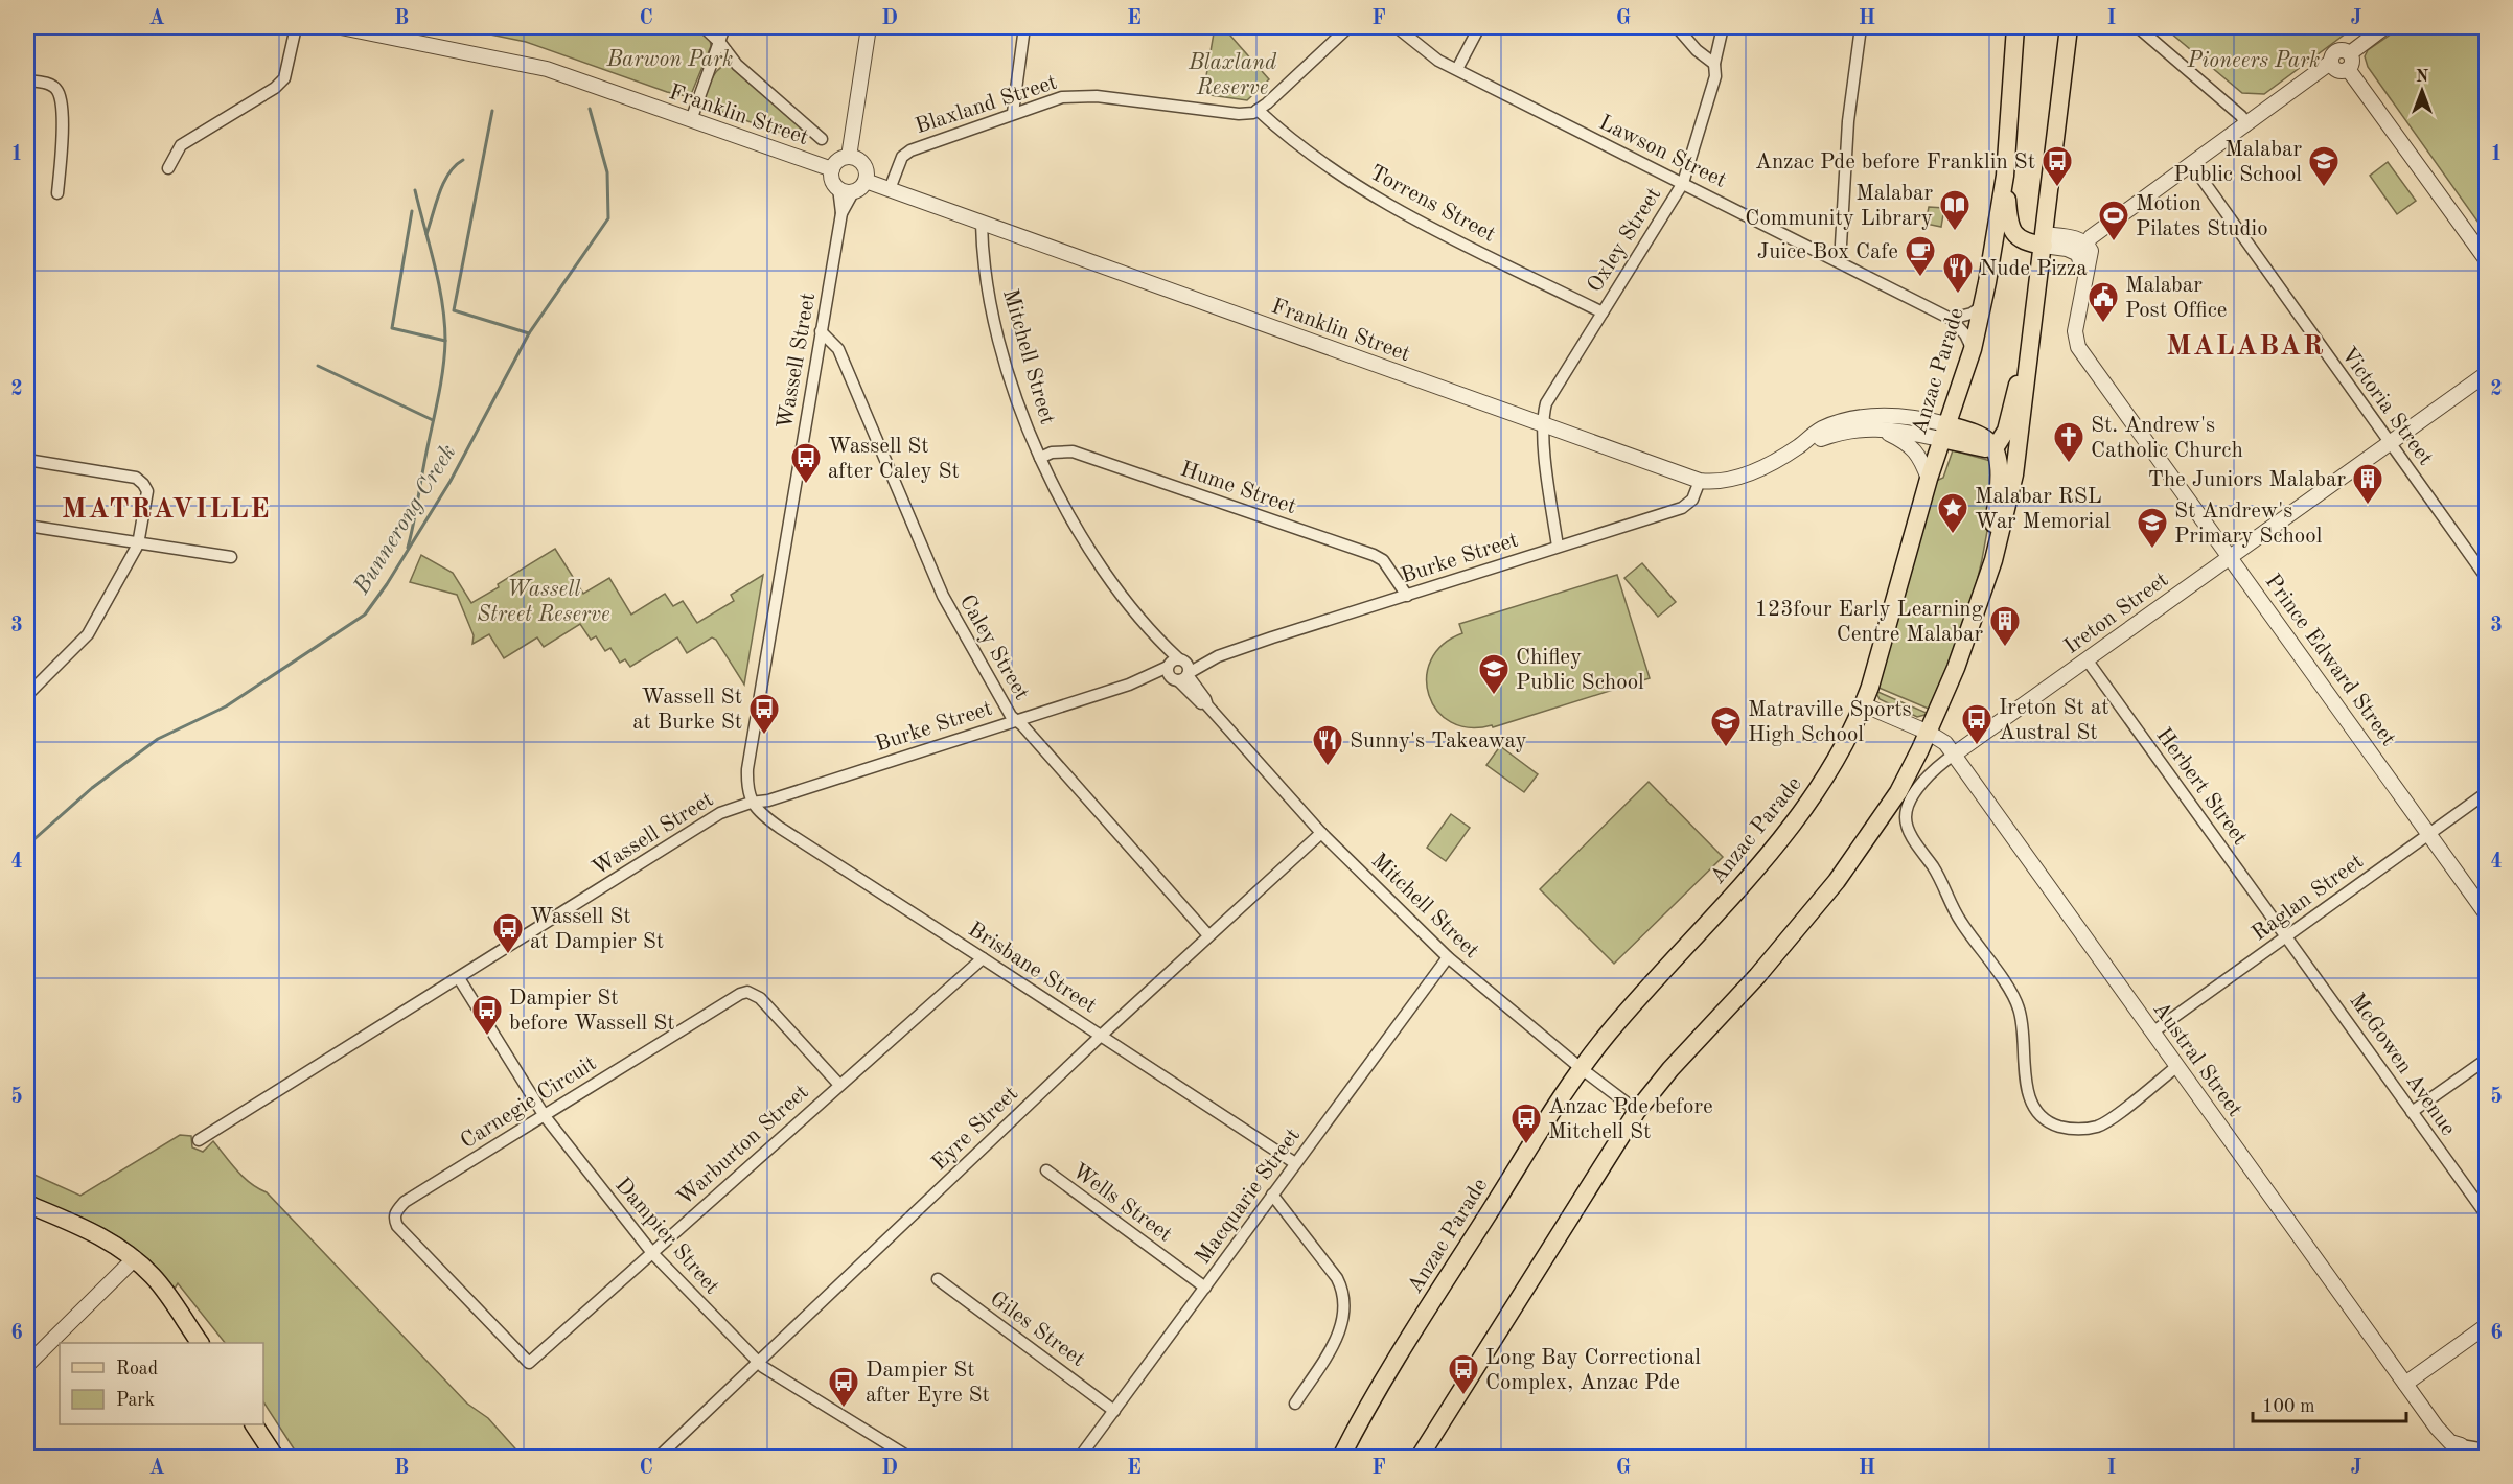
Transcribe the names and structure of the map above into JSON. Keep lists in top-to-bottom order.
{
  "streets": {
    "main road": ["Anzac Parade"],
    "street": [
      "Blaxland Street",
      "Franklin Street",
      "Lawson Street",
      "Torrens Street",
      "Oxley Street",
      "Mitchell Street",
      "Wassell Street",
      "Victoria Street",
      "Hume Street",
      "Burke Street",
      "Ireton Street",
      "Caley Street",
      "Prince Edward Street",
      "Herbert Street",
      "Raglan Street",
      "Brisbane Street",
      "Austral Street",
      "McGowen Avenue",
      "Carnegie Circuit",
      "Eyre Street",
      "Warburton Street",
      "Macquarie Street",
      "Wells Street",
      "Dampier Street",
      "Giles Street"
    ]
  },
  "crossings": [
    ["Blaxland Street", "Franklin Street"],
    ["Blaxland Street", "Torrens Street"],
    ["Franklin Street", "Oxley Street"],
    ["Franklin Street", "Mitchell Street"],
    ["Franklin Street", "Wassell Street"],
    ["Franklin Street", "Anzac Parade"],
    ["Franklin Street", "Burke Street"],
    ["Lawson Street", "Oxley Street"],
    ["Lawson Street", "Anzac Parade"],
    ["Torrens Street", "Oxley Street"],
    ["Oxley Street", "Burke Street"],
    ["Mitchell Street", "Anzac Parade"],
    ["Mitchell Street", "Hume Street"],
    ["Mitchell Street", "Burke Street"],
    ["Mitchell Street", "Eyre Street"],
    ["Mitchell Street", "Macquarie Street"],
    ["Wassell Street", "Burke Street"],
    ["Wassell Street", "Caley Street"],
    ["Wassell Street", "Brisbane Street"],
    ["Wassell Street", "Dampier Street"],
    ["Anzac Parade", "Austral Street"],
    ["Victoria Street", "Ireton Street"],
    ["Hume Street", "Burke Street"],
    ["Burke Street", "Caley Street"],
    ["Burke Street", "Brisbane Street"],
    ["Ireton Street", "Prince Edward Street"],
    ["Ireton Street", "Herbert Street"],
    ["Ireton Street", "Austral Street"],
    ["Caley Street", "Eyre Street"],
    ["Prince Edward Street", "Raglan Street"],
    ["Herbert Street", "Raglan Street"],
    ["Herbert Street", "McGowen Avenue"],
    ["Raglan Street", "Austral Street"],
    ["Raglan Street", "McGowen Avenue"],
    ["Brisbane Street", "Eyre Street"],
    ["Brisbane Street", "Warburton Street"],
    ["Brisbane Street", "Macquarie Street"],
    ["Carnegie Circuit", "Warburton Street"],
    ["Carnegie Circuit", "Dampier Street"],
    ["Eyre Street", "Dampier Street"],
    ["Warburton Street", "Dampier Street"],
    ["Macquarie Street", "Wells Street"],
    ["Macquarie Street", "Giles Street"]
  ],
  "districts": ["MALABAR", "MATRAVILLE"],
  "water": ["Bunnerong Creek"],
  "parks": [
    "Barwon Park",
    "Pioneers Park",
    "Blaxland Reserve",
    "Wassell Street Reserve"
  ],
  "places": {
    "bus stop": [
      "Anzac Pde before Franklin St",
      "Wassell St after Caley St",
      "Wassell St at Burke St",
      "Ireton St at Austral St",
      "Wassell St at Dampier St",
      "Dampier St before Wassell St",
      "Anzac Pde before Mitchell St",
      "Long Bay Correctional Complex, Anzac Pde",
      "Dampier St after Eyre St"
    ],
    "school or university": [
      "Malabar Public School",
      "St Andrew's Primary School",
      "Chifley Public School",
      "Matraville Sports High School"
    ],
    "library": ["Malabar Community Library"],
    "sports": ["Motion Pilates Studio"],
    "cafe": ["Juice Box Cafe"],
    "restaurant": ["Nude Pizza", "Sunny's Takeaway"],
    "public building": ["Malabar Post Office"],
    "church": ["St. Andrew's Catholic Church"],
    "building": ["The Juniors Malabar", "123four Early Learning Centre Malabar"],
    "place": ["Malabar RSL War Memorial"]
  },
  "legend": ["Road", "Park"],
  "scale_bar": "100 m",
  "north": "top",
  "grid": {
    "columns": [
      "A",
      "B",
      "C",
      "D",
      "E",
      "F",
      "G",
      "H",
      "I",
      "J"
    ],
    "rows": [
      "1",
      "2",
      "3",
      "4",
      "5",
      "6"
    ]
  }
}
